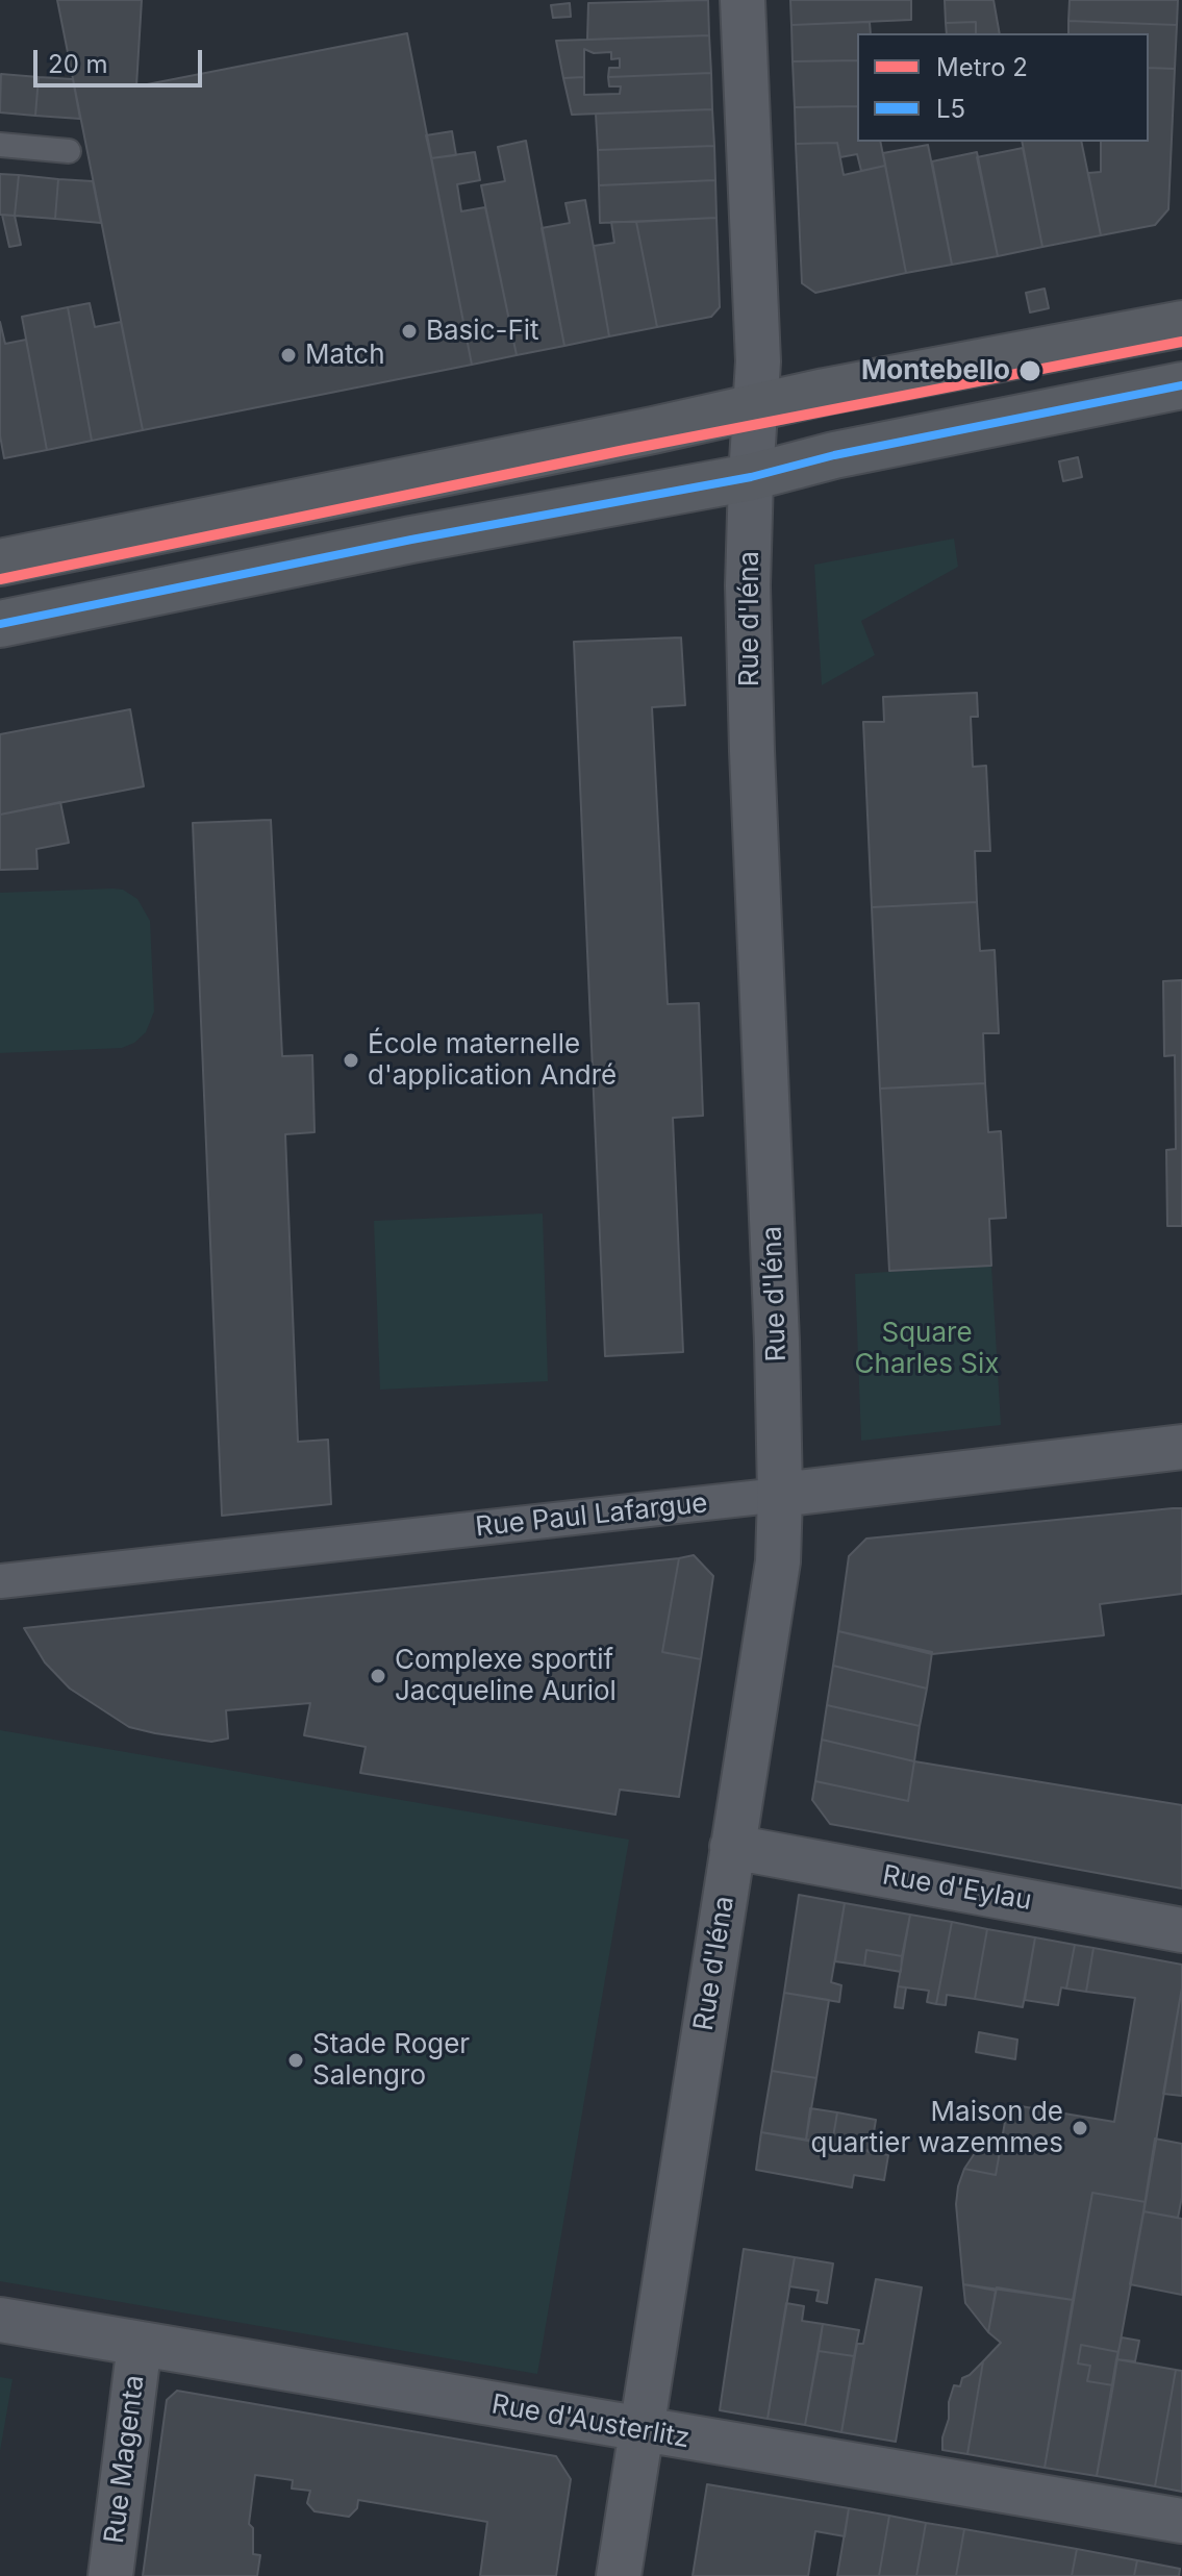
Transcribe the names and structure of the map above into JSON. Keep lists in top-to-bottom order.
{
  "streets": {
    "street": [
      "Rue d'Iéna",
      "Rue Paul Lafargue",
      "Rue d'Eylau",
      "Rue d'Austerlitz",
      "Rue Magenta"
    ]
  },
  "crossings": [
    ["Rue d'Iéna", "Rue Paul Lafargue"],
    ["Rue d'Iéna", "Rue d'Eylau"],
    ["Rue d'Iéna", "Rue d'Austerlitz"],
    ["Rue d'Austerlitz", "Rue Magenta"]
  ],
  "parks": ["Square Charles Six"],
  "places": [
    "Basic-Fit",
    "Match",
    "Montebello",
    "École maternelle d'application André",
    "Complexe sportif Jacqueline Auriol",
    "Stade Roger Salengro",
    "Maison de quartier wazemmes"
  ],
  "lines": ["metro line 2", "transit line L5"],
  "legend": ["Metro 2", "L5"],
  "scale_bar": "20 m"
}
